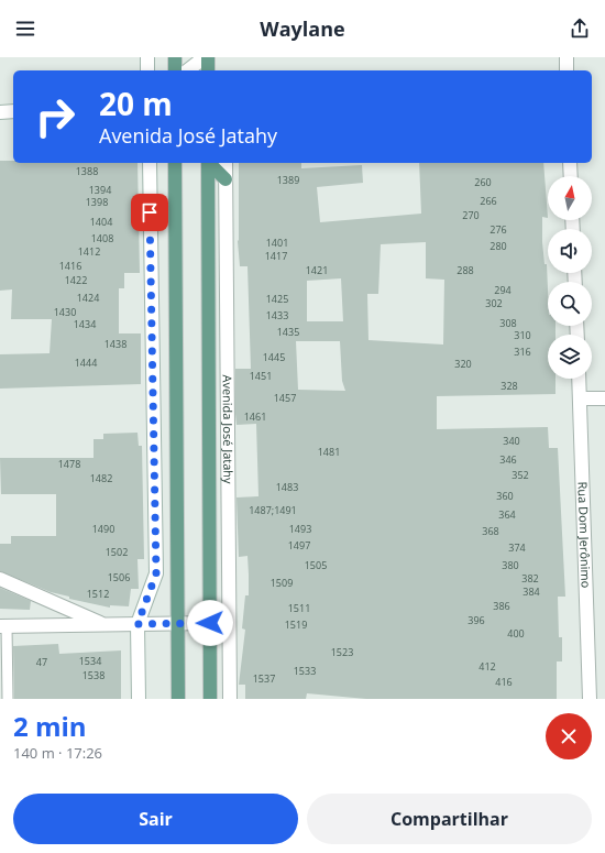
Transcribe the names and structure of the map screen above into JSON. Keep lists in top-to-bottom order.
{
  "streets": {
    "main road": ["Avenida José Jatahy"],
    "street": ["Rua Dom Jerônimo"]
  },
  "house_numbers": [
    "1388",
    "1389",
    "260",
    "1394",
    "266",
    "1398",
    "270",
    "1404",
    "276",
    "1408",
    "1401",
    "280",
    "1412",
    "1417",
    "1416",
    "1421",
    "288",
    "1422",
    "294",
    "1424",
    "1425",
    "302",
    "1430",
    "1433",
    "308",
    "1434",
    "1435",
    "310",
    "1438",
    "316",
    "1445",
    "1444",
    "320",
    "1451",
    "328",
    "1457",
    "1461",
    "340",
    "1481",
    "346",
    "1478",
    "352",
    "1482",
    "1483",
    "360",
    "1487;1491",
    "364",
    "1490",
    "1493",
    "368",
    "1497",
    "374",
    "1502",
    "1505",
    "380",
    "1506",
    "382",
    "1509",
    "384",
    "1512",
    "386",
    "1511",
    "396",
    "1519",
    "400",
    "1523",
    "1534",
    "47",
    "412",
    "1533",
    "1538",
    "1537",
    "416"
  ],
  "north": "top",
  "page": {
    "header": "Waylane",
    "turn": ["20 m", "Avenida José Jatahy"],
    "heading": ["2 min", "140 m · 17:26"],
    "buttons": ["Sair", "Compartilhar"]
  }
}
